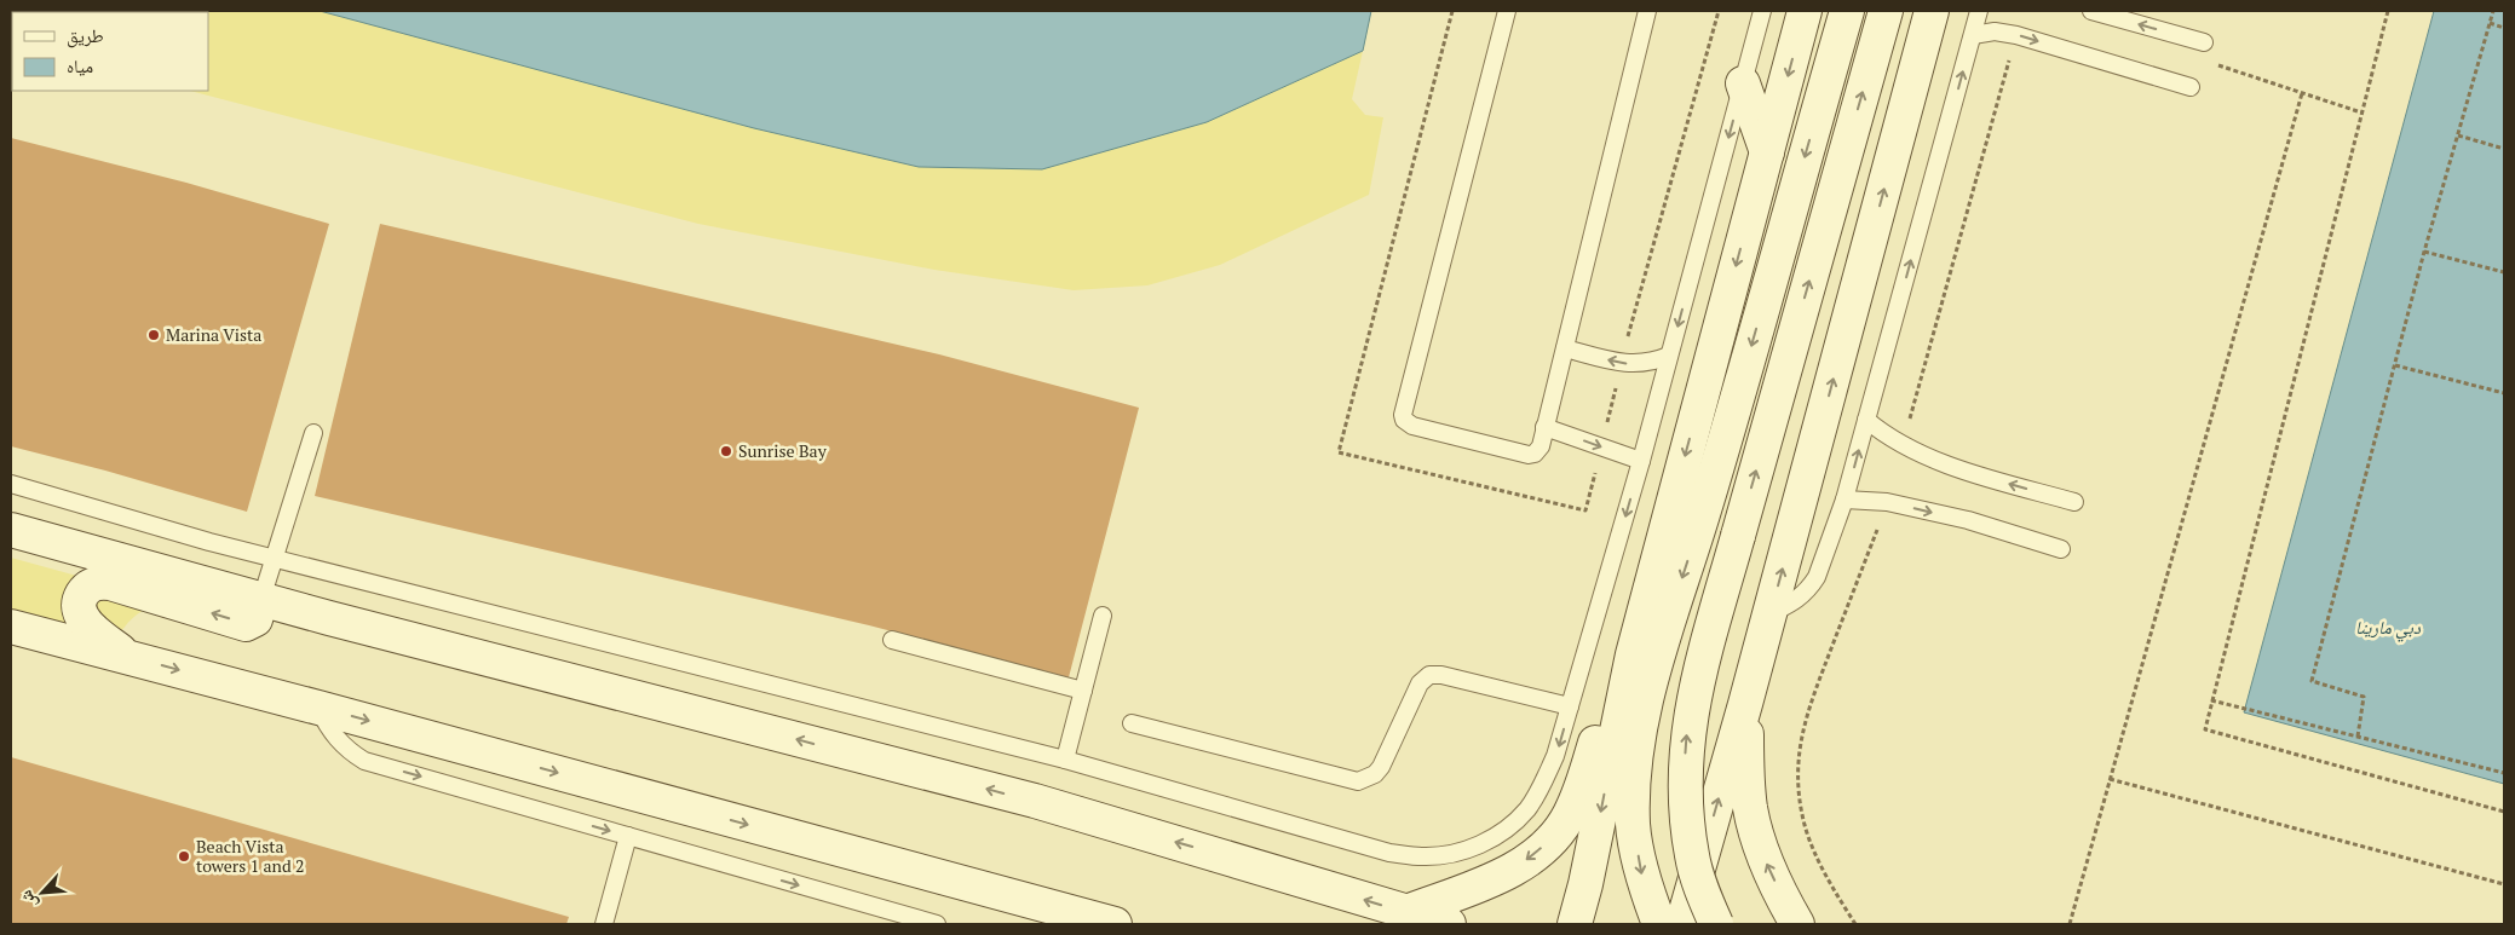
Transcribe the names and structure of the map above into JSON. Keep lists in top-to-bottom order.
{
  "water": ["دبي مارينا"],
  "places": ["Marina Vista", "Sunrise Bay", "Beach Vista towers 1 and 2"],
  "legend": ["طريق", "مياه"],
  "north": "bottom left"
}
